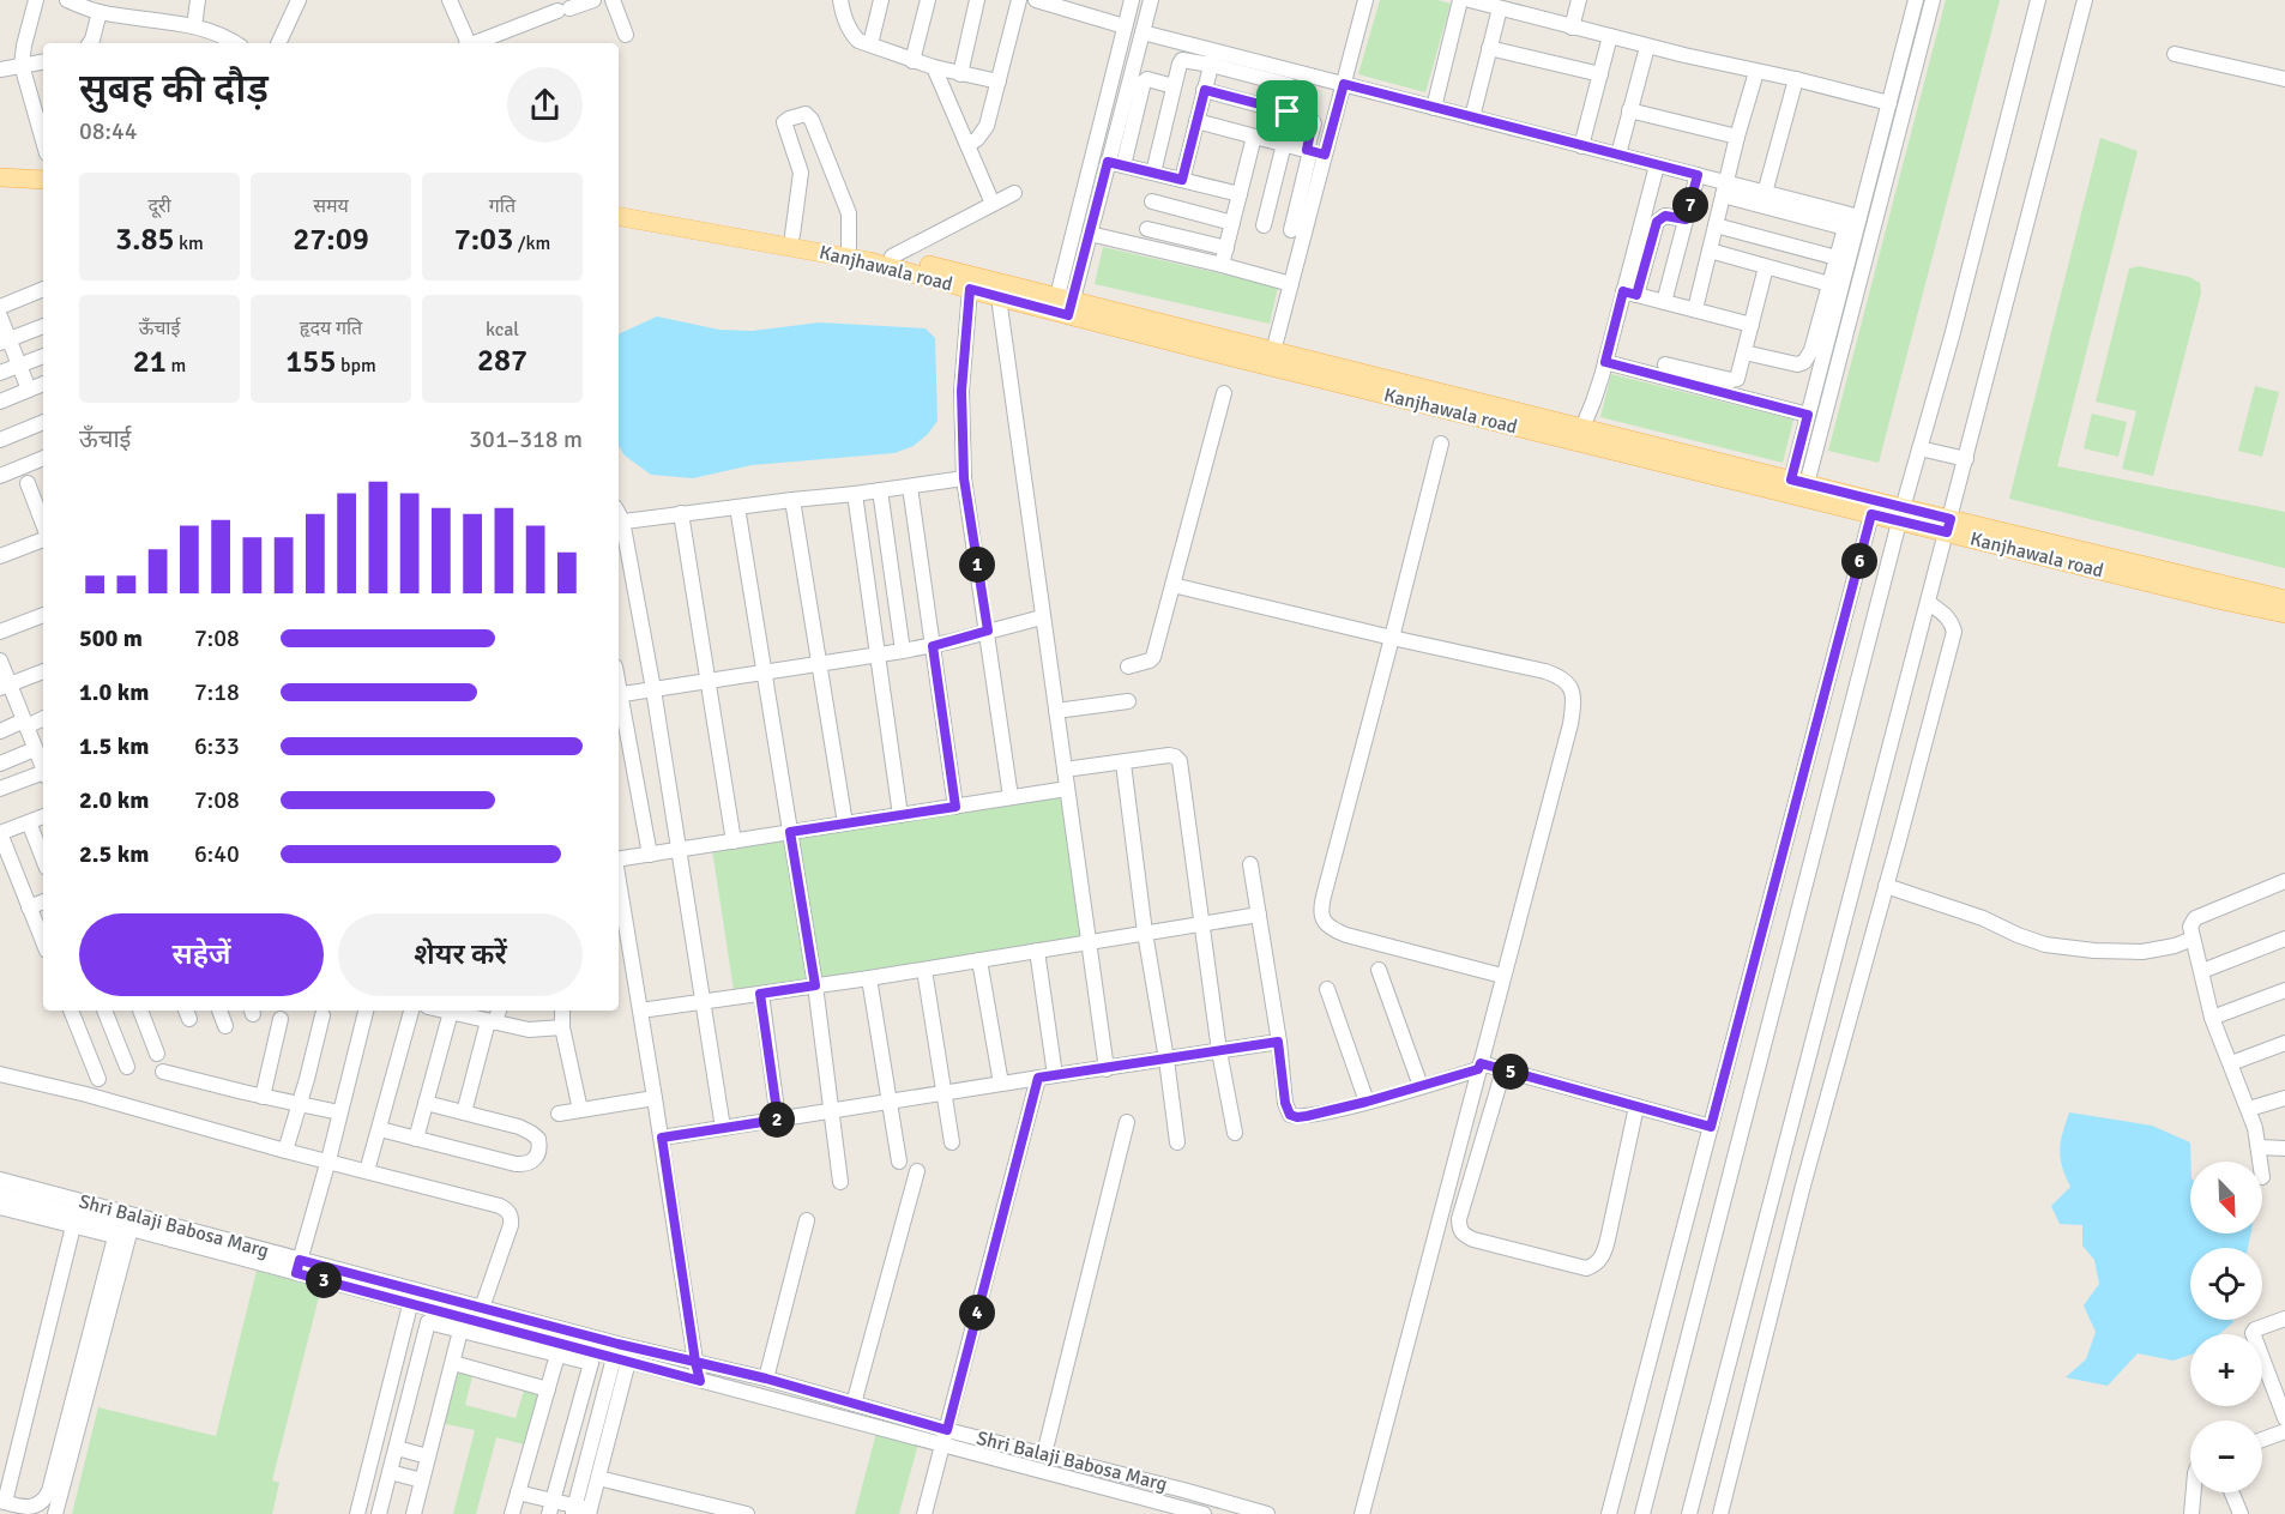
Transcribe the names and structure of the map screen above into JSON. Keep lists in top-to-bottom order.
{
  "streets": {
    "main road": ["Kanjhawala road"],
    "street": ["Shri Balaji Babosa Marg"]
  },
  "north": "bottom right",
  "page": {
    "heading": ["सुबह की दौड़", "08:44"],
    "stats": [
      ["दूरी", "3.85 km"],
      ["समय", "27:09"],
      ["गति", "7:03 /km"],
      ["ऊँचाई", "21 m"],
      ["हृदय गति", "155 bpm"],
      ["kcal", "287"]
    ],
    "pins": [
      "7",
      "6",
      "1",
      "5",
      "2",
      "3",
      "4"
    ],
    "chart": ["ऊँचाई", "301–318 m"],
    "list": [
      {
        "name": "500 m",
        "note": "7:08"
      },
      {
        "name": "1.0 km",
        "note": "7:18"
      },
      {
        "name": "1.5 km",
        "note": "6:33"
      },
      {
        "name": "2.0 km",
        "note": "7:08"
      },
      {
        "name": "2.5 km",
        "note": "6:40"
      }
    ],
    "buttons": ["सहेजें", "शेयर करें"],
    "map_buttons": ["+", "−"]
  }
}
